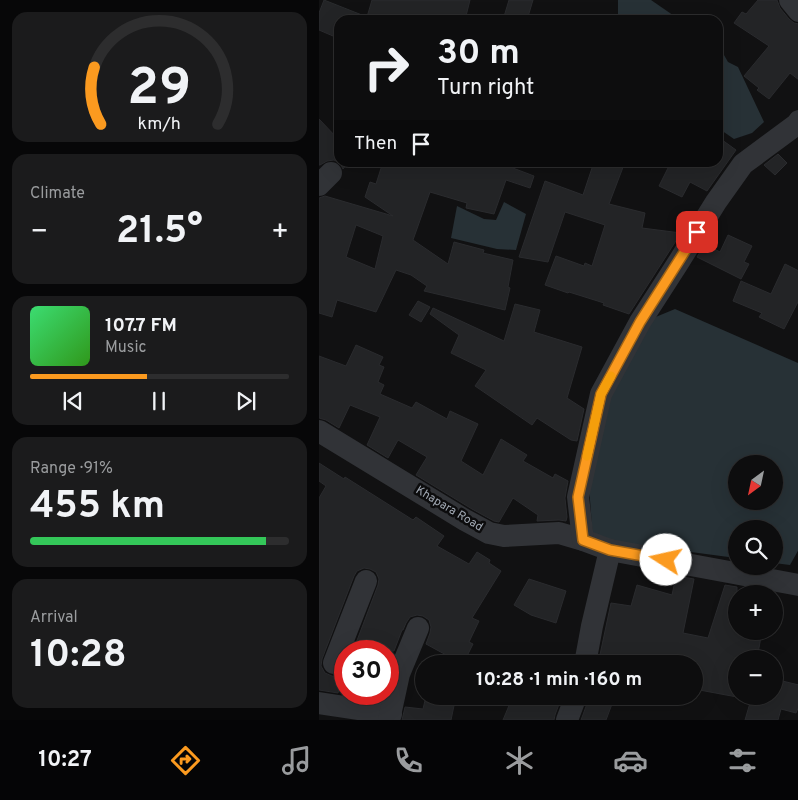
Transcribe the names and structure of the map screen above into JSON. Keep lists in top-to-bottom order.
{
  "streets": {
    "street": ["Khapara Road"]
  },
  "north": "bottom left",
  "page": {
    "turn": ["30 m", "Turn right"],
    "then": "Then",
    "tile": [
      "Climate",
      ["Range · 91%", "455 km"],
      ["Arrival", "10:28"]
    ],
    "heat": ["−", "21.5°", "+"],
    "song": ["107.7 FM", "Music"],
    "map_buttons": ["+", "−"],
    "limit": "30",
    "trip": "10:28 · 1 min · 160 m",
    "tabs": "10:27",
    "gauge": ["29", "km/h"]
  }
}
